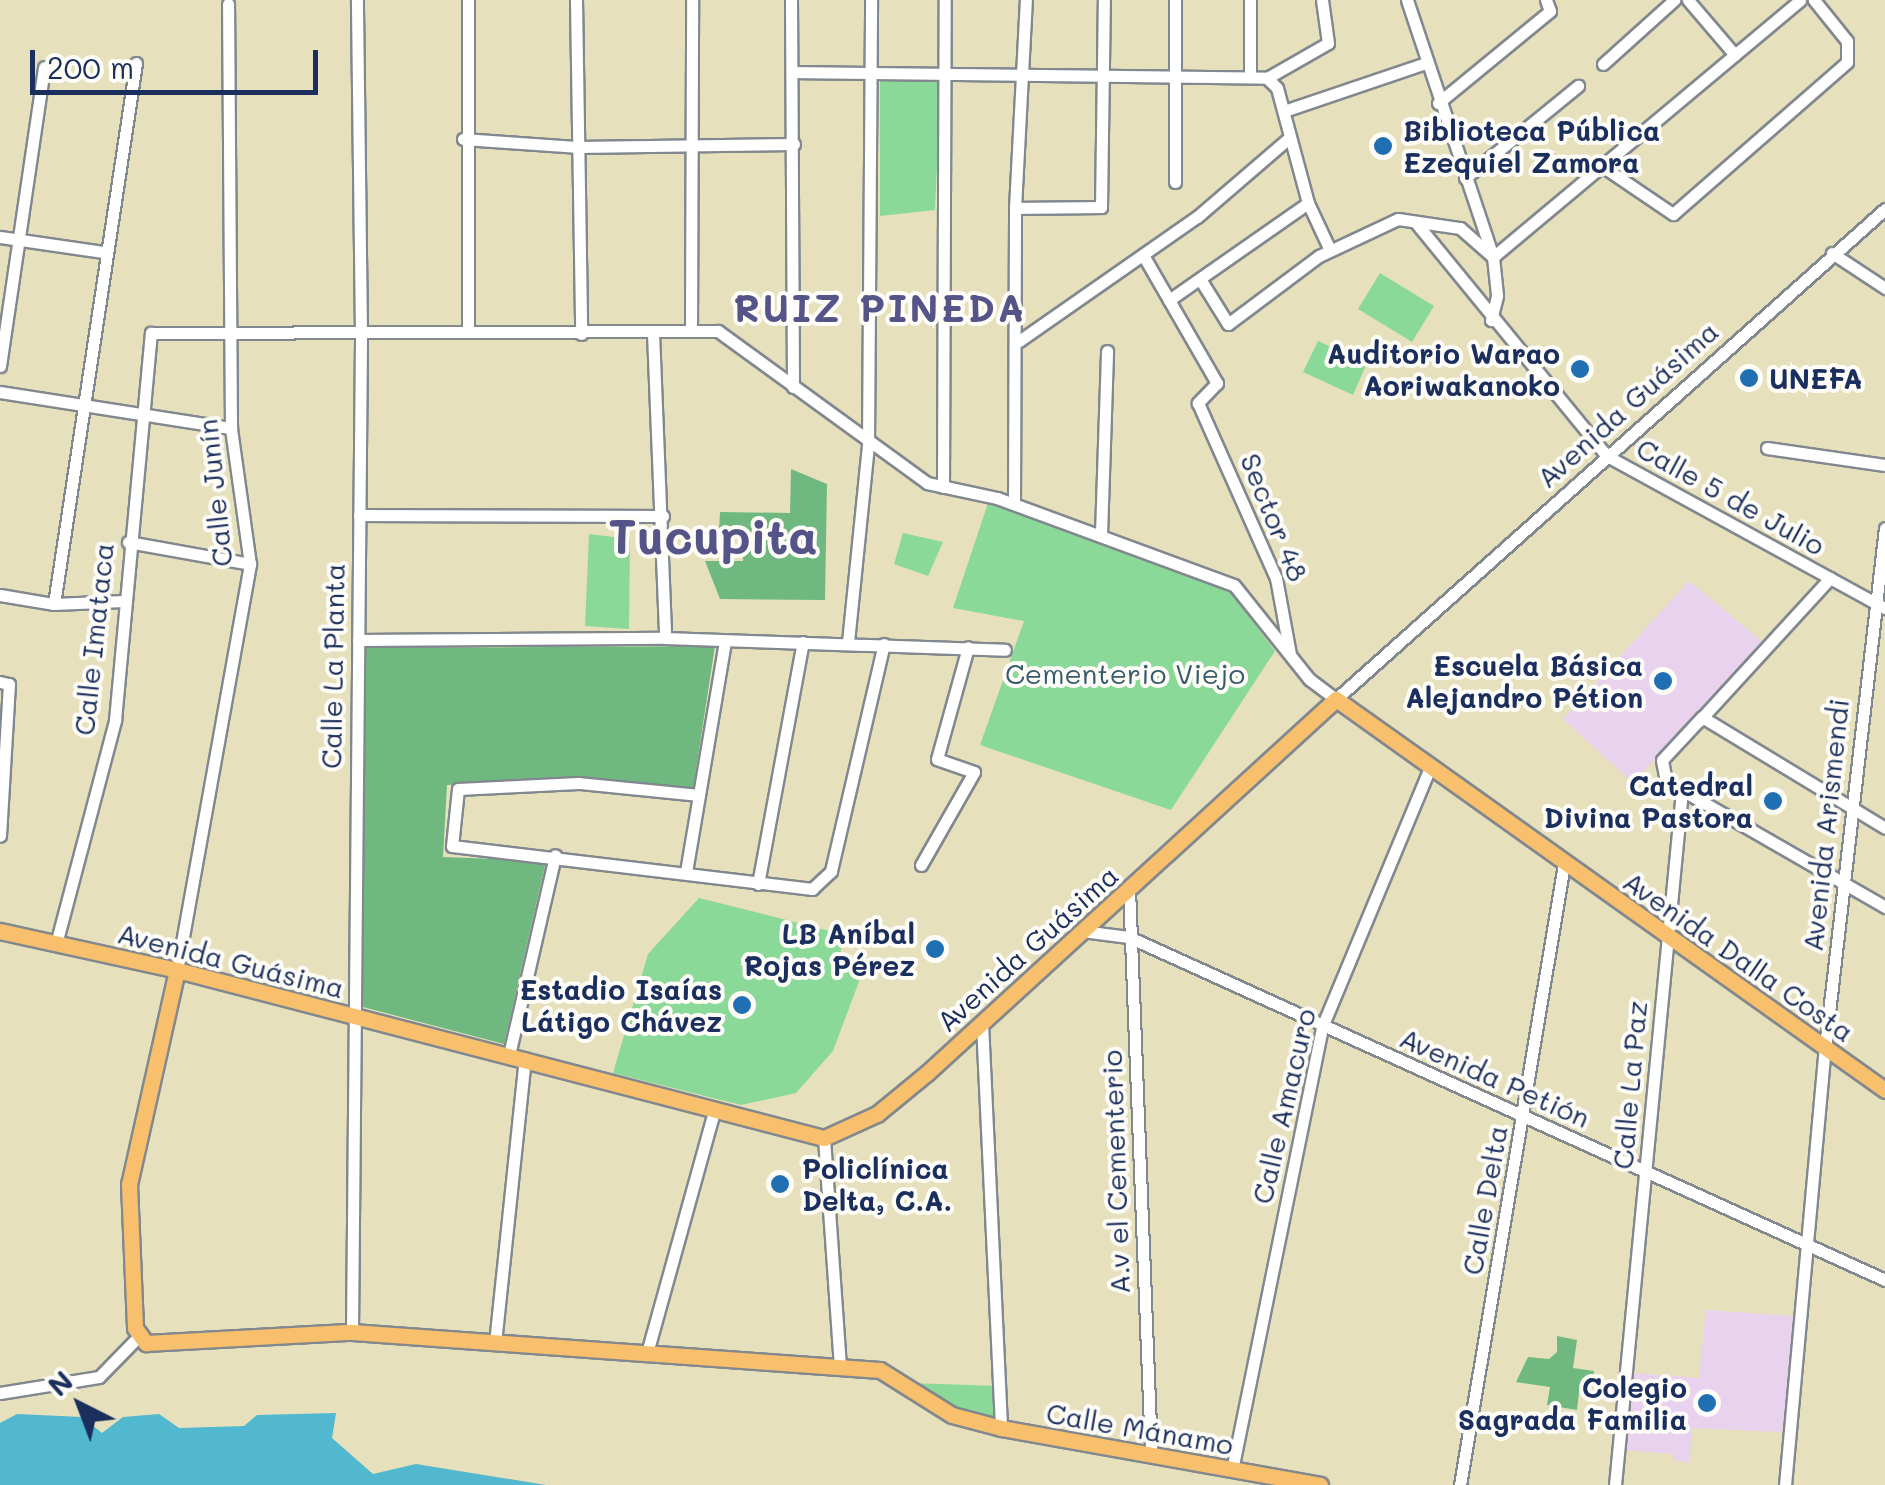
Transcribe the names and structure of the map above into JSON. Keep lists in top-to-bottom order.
{
  "streets": {
    "main road": ["Avenida Guásima", "Avenida Dalla Costa", "Calle Mánamo"],
    "street": [
      "Calle Junín",
      "Calle 5 de Julio",
      "Sector 48",
      "Calle Imataca",
      "Calle La Planta",
      "Avenida Arismendi",
      "Avenida Petión",
      "Calle La Paz",
      "Calle Amacuro",
      "A.v el Cementerio",
      "Calle Delta"
    ]
  },
  "crossings": [
    ["Avenida Guásima", "Calle Junín"],
    ["Avenida Guásima", "Calle 5 de Julio"],
    ["Avenida Guásima", "Calle Imataca"],
    ["Avenida Guásima", "Calle La Planta"],
    ["Avenida Guásima", "Avenida Dalla Costa"],
    ["Avenida Guásima", "Avenida Petión"],
    ["Avenida Guásima", "A.v el Cementerio"],
    ["Calle Junín", "Calle Imataca"],
    ["Calle 5 de Julio", "Avenida Arismendi"],
    ["Calle La Planta", "Calle Mánamo"],
    ["Avenida Arismendi", "Avenida Dalla Costa"],
    ["Avenida Arismendi", "Avenida Petión"],
    ["Avenida Dalla Costa", "Calle La Paz"],
    ["Avenida Dalla Costa", "Calle Amacuro"],
    ["Avenida Dalla Costa", "Calle Delta"],
    ["Avenida Petión", "Calle La Paz"],
    ["Avenida Petión", "Calle Amacuro"],
    ["Avenida Petión", "A.v el Cementerio"],
    ["Avenida Petión", "Calle Delta"],
    ["Calle Amacuro", "Calle Mánamo"],
    ["A.v el Cementerio", "Calle Mánamo"]
  ],
  "districts": ["RUIZ PINEDA", "Tucupita"],
  "parks": ["Cementerio Viejo"],
  "places": [
    "Biblioteca Pública Ezequiel Zamora",
    "Auditorio Warao Aoriwakanoko",
    "UNEFA",
    "Escuela Básica Alejandro Pétion",
    "Catedral Divina Pastora",
    "LB Aníbal Rojas Pérez",
    "Estadio Isaías Látigo Chávez",
    "Policlínica Delta, C.A.",
    "Colegio Sagrada Familia"
  ],
  "scale_bar": "200 m",
  "north": "top left"
}
